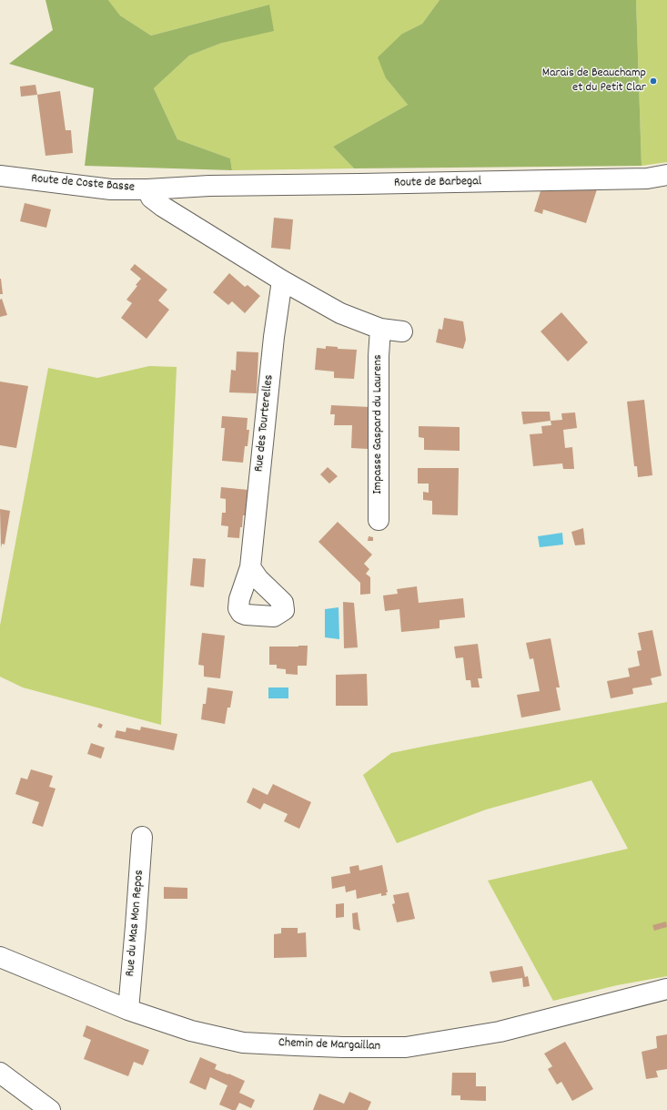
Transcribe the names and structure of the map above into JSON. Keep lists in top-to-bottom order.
{
  "streets": {
    "street": [
      "Route de Barbegal",
      "Route de Coste Basse",
      "Rue des Tourterelles",
      "Impasse Gaspard du Laurens",
      "Rue du Mas Mon Repos",
      "Chemin de Margaillan"
    ]
  },
  "crossings": [
    ["Route de Barbegal", "Route de Coste Basse"],
    ["Rue du Mas Mon Repos", "Chemin de Margaillan"]
  ],
  "places": ["Marais de Beauchamp et du Petit Clar"]
}
